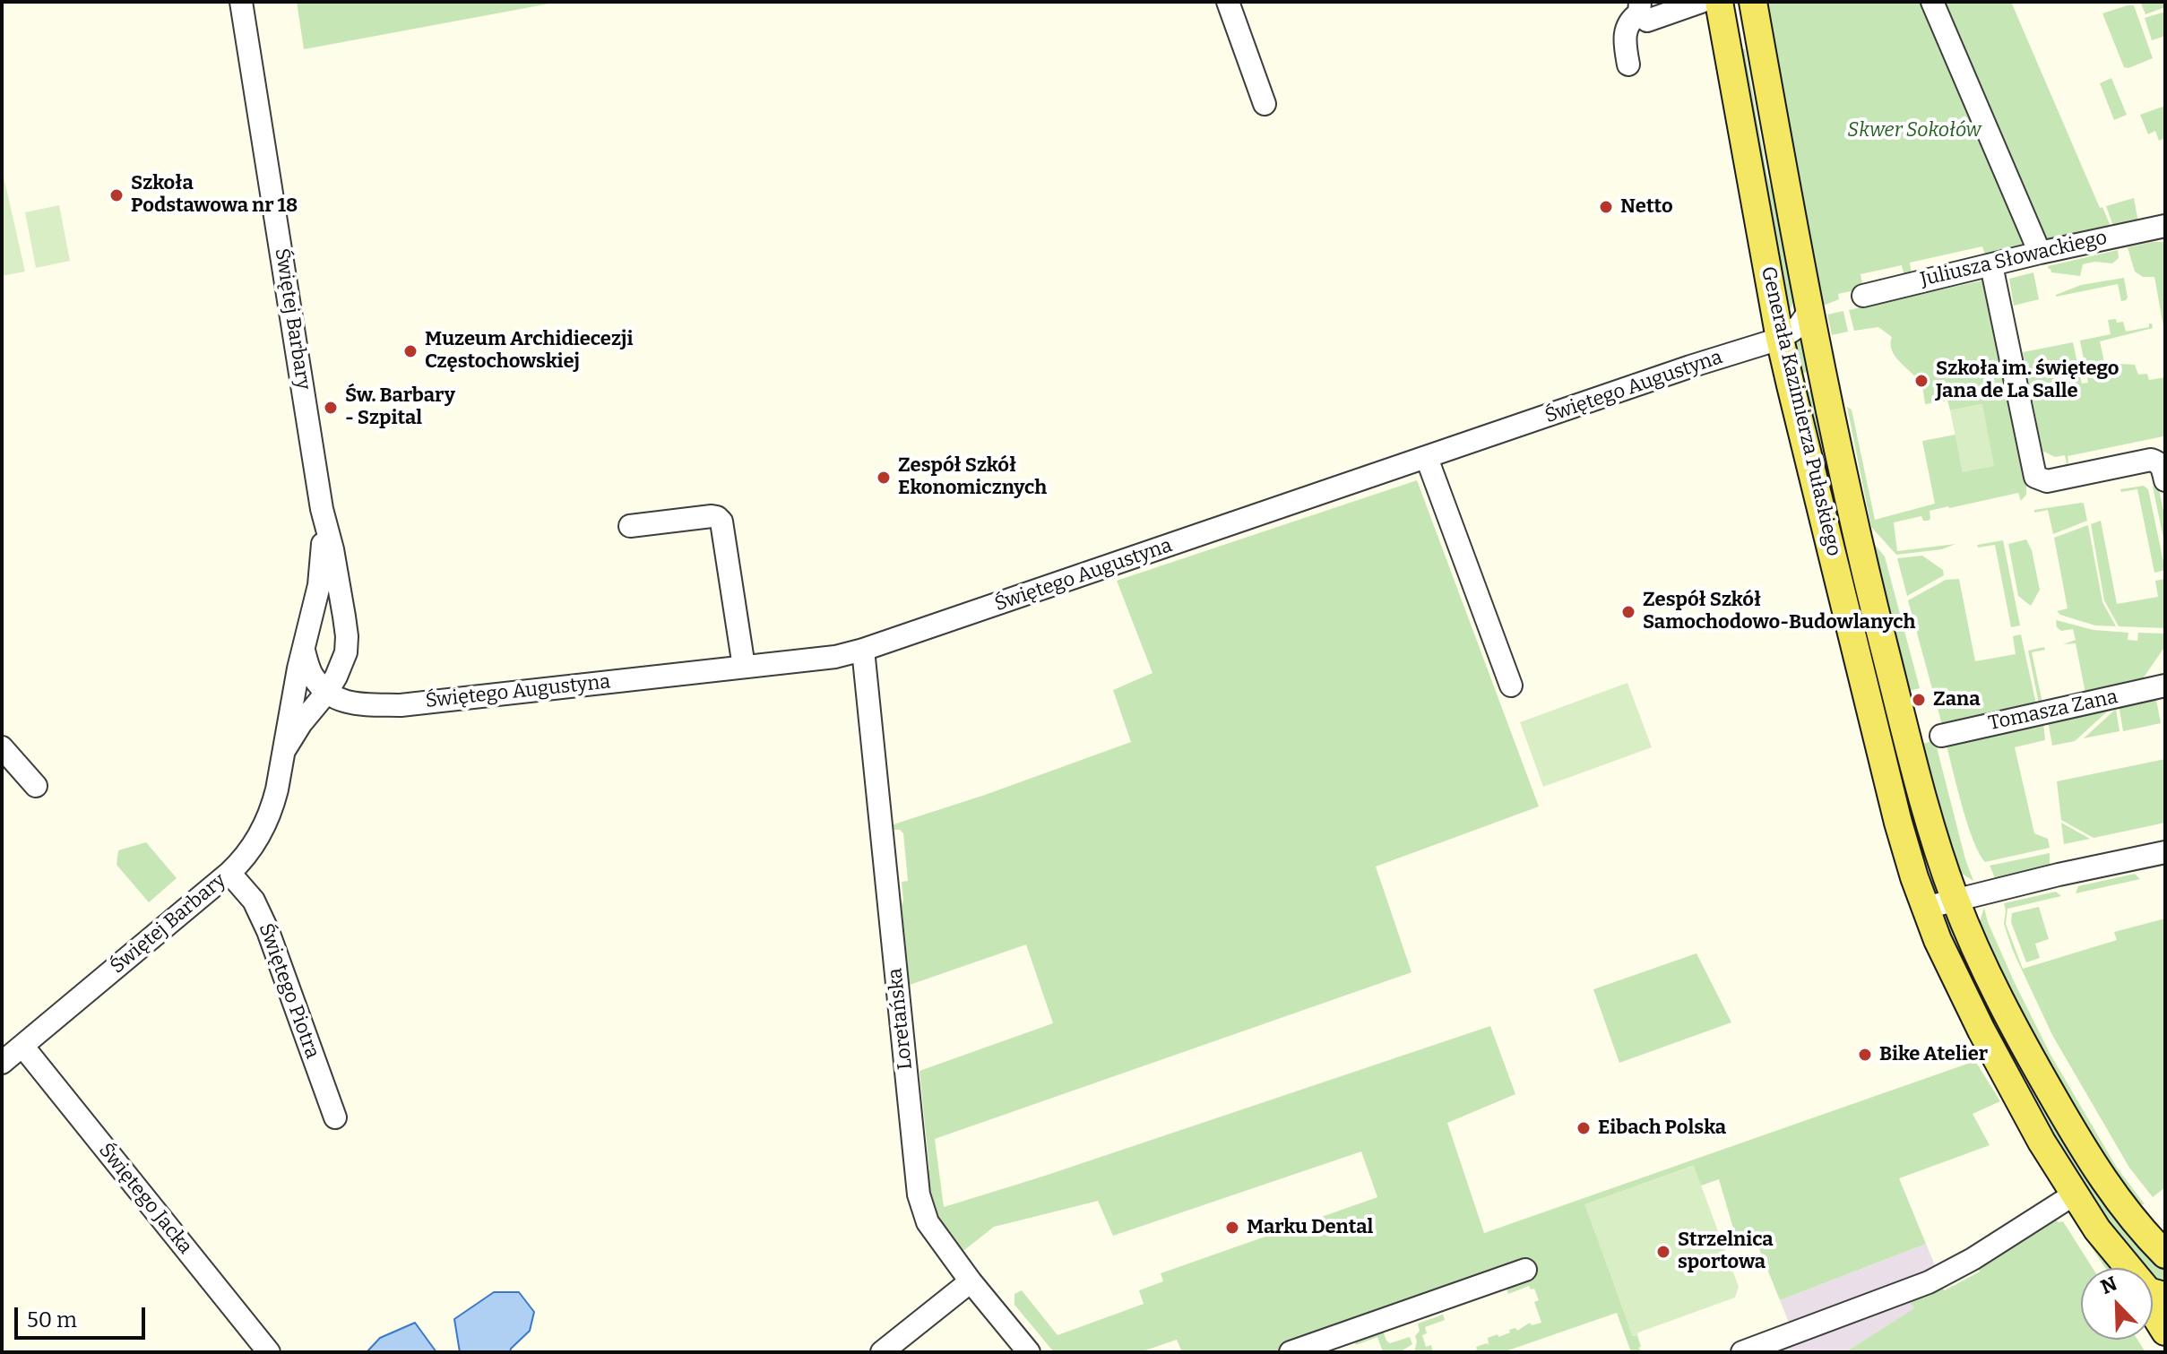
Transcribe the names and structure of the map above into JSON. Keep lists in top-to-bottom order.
{
  "streets": {
    "main road": ["Generała Kazimierza Pułaskiego"],
    "street": [
      "Juliusza Słowackiego",
      "Świętej Barbary",
      "Świętego Augustyna",
      "Tomasza Zana",
      "Świętego Piotra",
      "Loretańska",
      "Świętego Jacka"
    ]
  },
  "crossings": [
    ["Świętej Barbary", "Świętego Augustyna"],
    ["Świętej Barbary", "Świętego Piotra"],
    ["Świętej Barbary", "Świętego Jacka"],
    ["Świętego Augustyna", "Generała Kazimierza Pułaskiego"],
    ["Świętego Augustyna", "Loretańska"]
  ],
  "parks": ["Skwer Sokołów"],
  "places": [
    "Szkoła Podstawowa nr 18",
    "Netto",
    "Muzeum Archidiecezji Częstochowskiej",
    "Szkoła im. świętego Jana de La Salle",
    "Św. Barbary - Szpital",
    "Zespół Szkół Ekonomicznych",
    "Zespół Szkół Samochodowo-Budowlanych",
    "Zana",
    "Bike Atelier",
    "Eibach Polska",
    "Marku Dental",
    "Strzelnica sportowa"
  ],
  "scale_bar": "50 m",
  "north": "top left"
}
